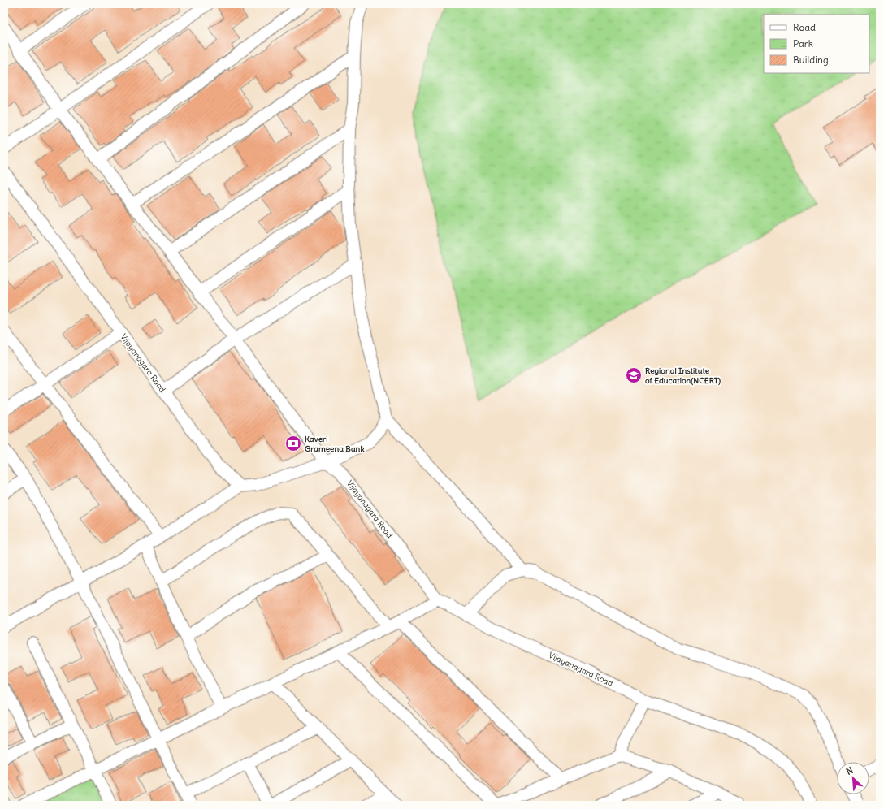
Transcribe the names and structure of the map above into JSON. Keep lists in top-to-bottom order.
{
  "streets": {
    "street": ["Vijayanagara Road"]
  },
  "places": {
    "school or university": ["Regional Institute of Education(NCERT)"],
    "bank": ["Kaveri Grameena Bank"]
  },
  "legend": ["Road", "Park", "Building"],
  "north": "top left"
}
